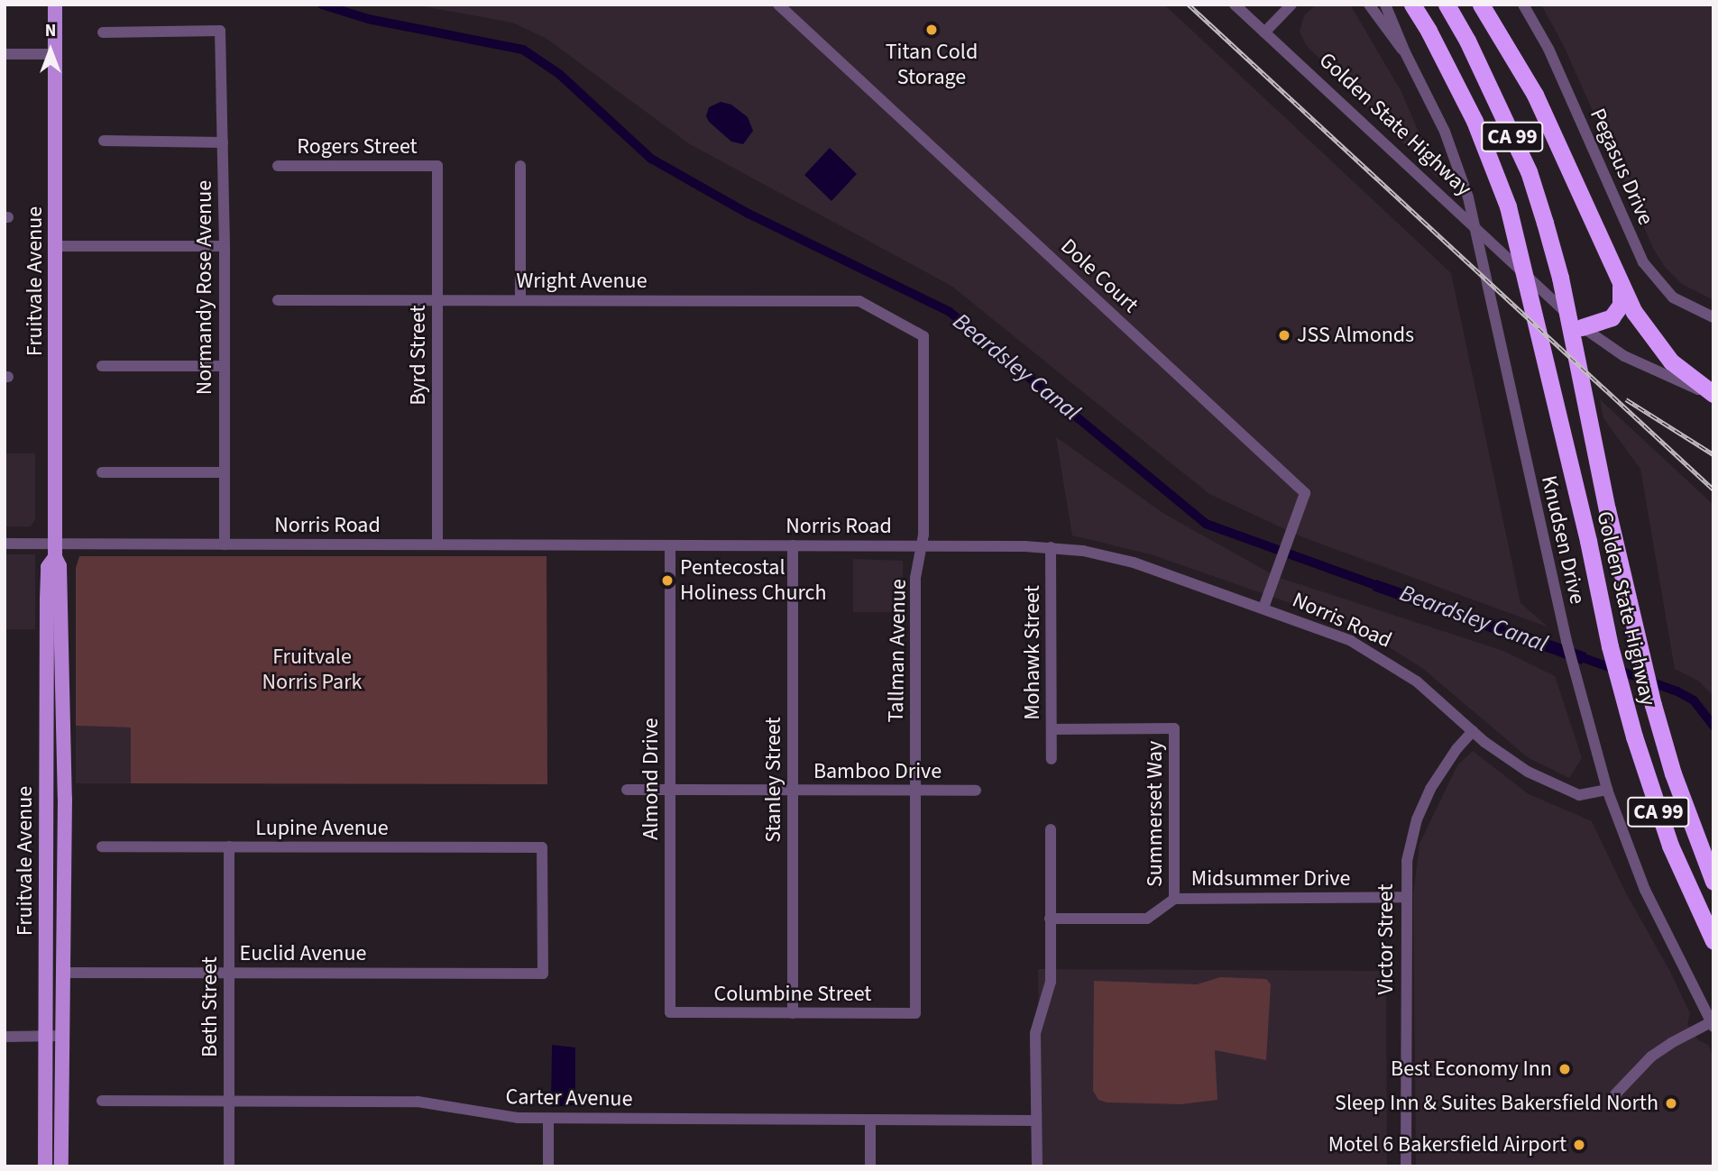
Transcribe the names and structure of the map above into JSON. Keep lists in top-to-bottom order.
{
  "streets": {
    "highway": ["Golden State Highway", "CA 99"],
    "main road": ["Fruitvale Avenue"],
    "street": [
      "Rogers Street",
      "Pegasus Drive",
      "Dole Court",
      "Wright Avenue",
      "Normandy Rose Avenue",
      "Byrd Street",
      "Norris Road",
      "Knudsen Drive",
      "Tallman Avenue",
      "Mohawk Street",
      "Bamboo Drive",
      "Almond Drive",
      "Stanley Street",
      "Summerset Way",
      "Lupine Avenue",
      "Midsummer Drive",
      "Victor Street",
      "Euclid Avenue",
      "Columbine Street",
      "Beth Street",
      "Carter Avenue"
    ]
  },
  "crossings": [
    ["Rogers Street", "Byrd Street"],
    ["Dole Court", "Norris Road"],
    ["Fruitvale Avenue", "Norris Road"],
    ["Fruitvale Avenue", "Euclid Avenue"],
    ["Wright Avenue", "Byrd Street"],
    ["Wright Avenue", "Tallman Avenue"],
    ["Normandy Rose Avenue", "Norris Road"],
    ["Byrd Street", "Norris Road"],
    ["Norris Road", "Knudsen Drive"],
    ["Norris Road", "Tallman Avenue"],
    ["Norris Road", "Mohawk Street"],
    ["Norris Road", "Almond Drive"],
    ["Norris Road", "Stanley Street"],
    ["Norris Road", "Victor Street"],
    ["Tallman Avenue", "Bamboo Drive"],
    ["Tallman Avenue", "Columbine Street"],
    ["Mohawk Street", "Summerset Way"],
    ["Bamboo Drive", "Almond Drive"],
    ["Bamboo Drive", "Stanley Street"],
    ["Almond Drive", "Columbine Street"],
    ["Stanley Street", "Columbine Street"],
    ["Summerset Way", "Midsummer Drive"],
    ["Lupine Avenue", "Euclid Avenue"],
    ["Lupine Avenue", "Beth Street"],
    ["Midsummer Drive", "Victor Street"],
    ["Euclid Avenue", "Beth Street"],
    ["Beth Street", "Carter Avenue"]
  ],
  "water": ["Beardsley Canal"],
  "parks": ["Fruitvale Norris Park"],
  "places": [
    "Titan Cold Storage",
    "JSS Almonds",
    "Pentecostal Holiness Church",
    "Best Economy Inn",
    "Sleep Inn & Suites Bakersfield North",
    "Motel 6 Bakersfield Airport"
  ],
  "north": "top"
}
